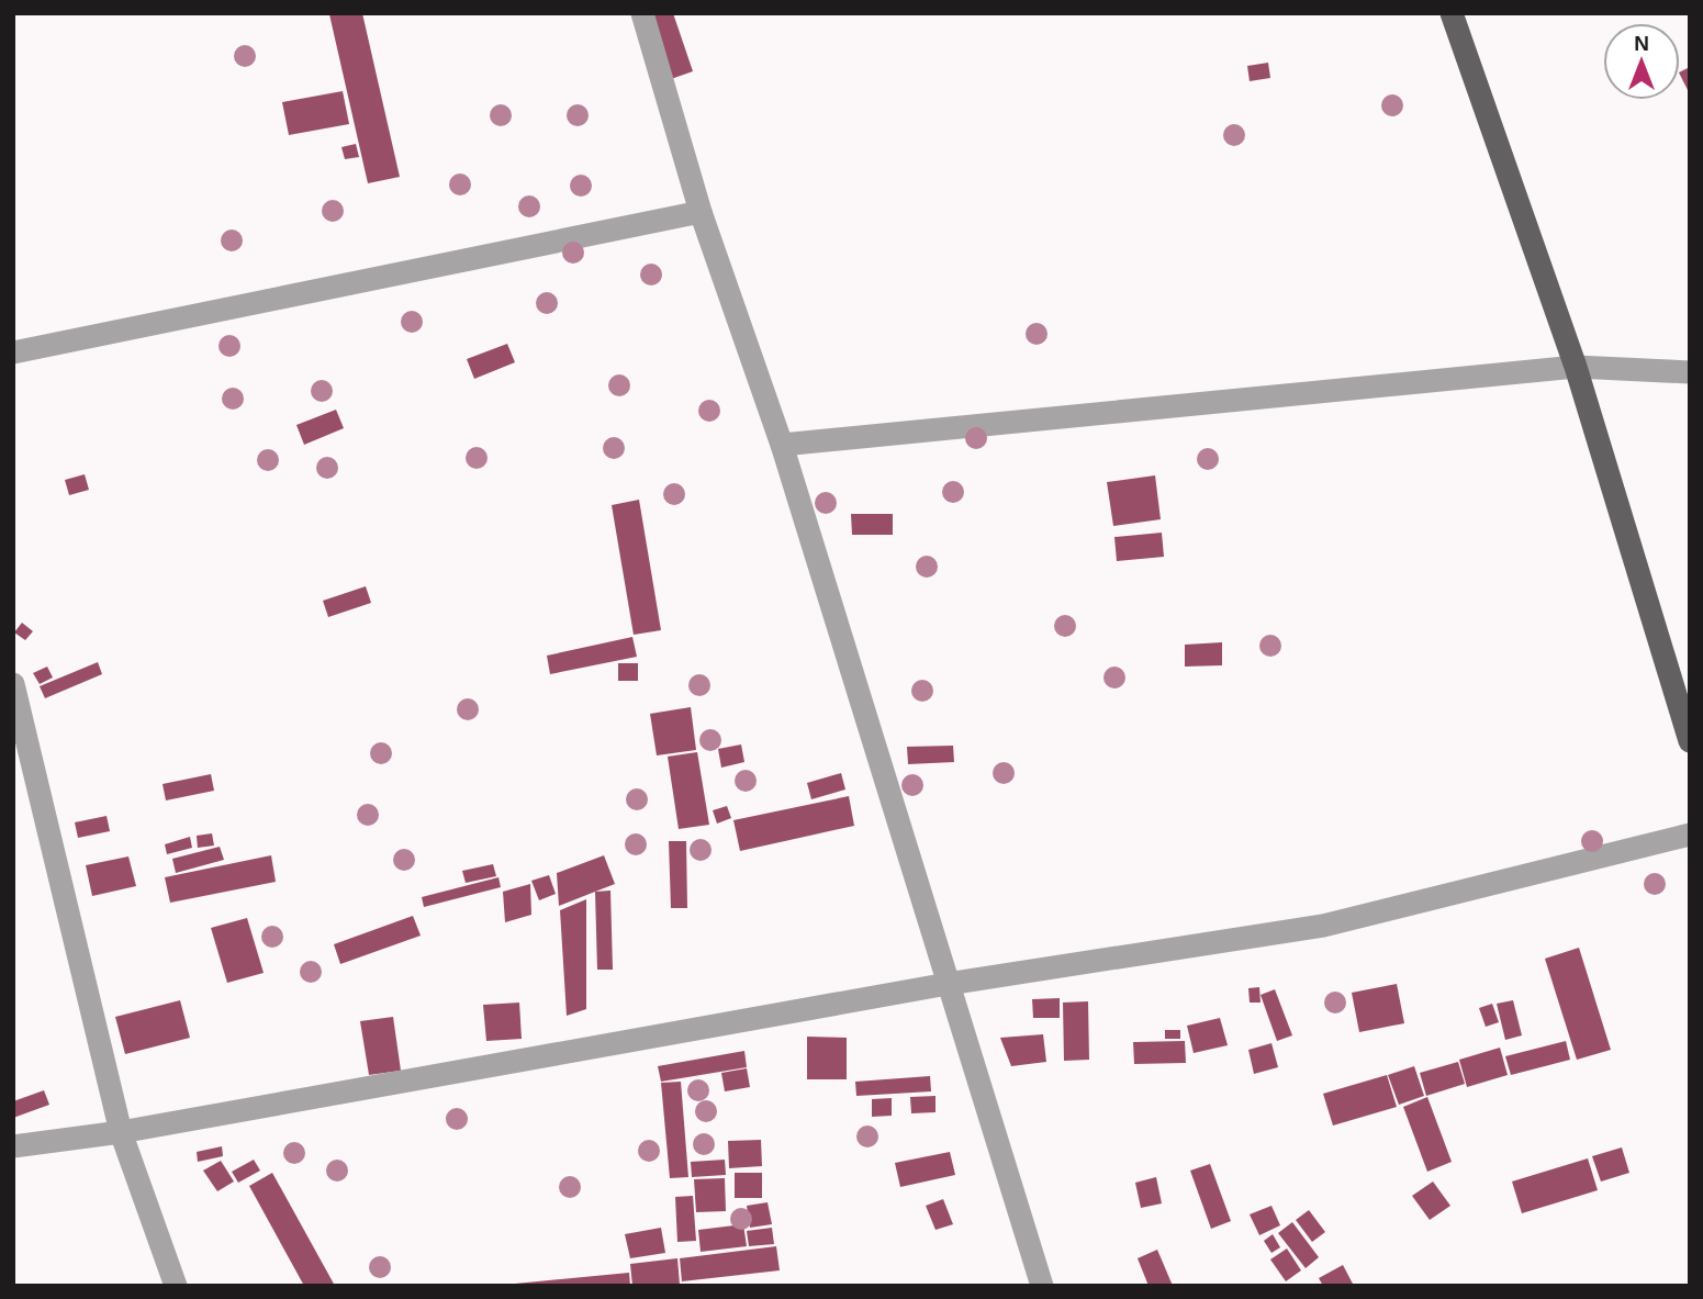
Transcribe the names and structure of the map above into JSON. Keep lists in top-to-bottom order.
{
  "north": "top"
}
